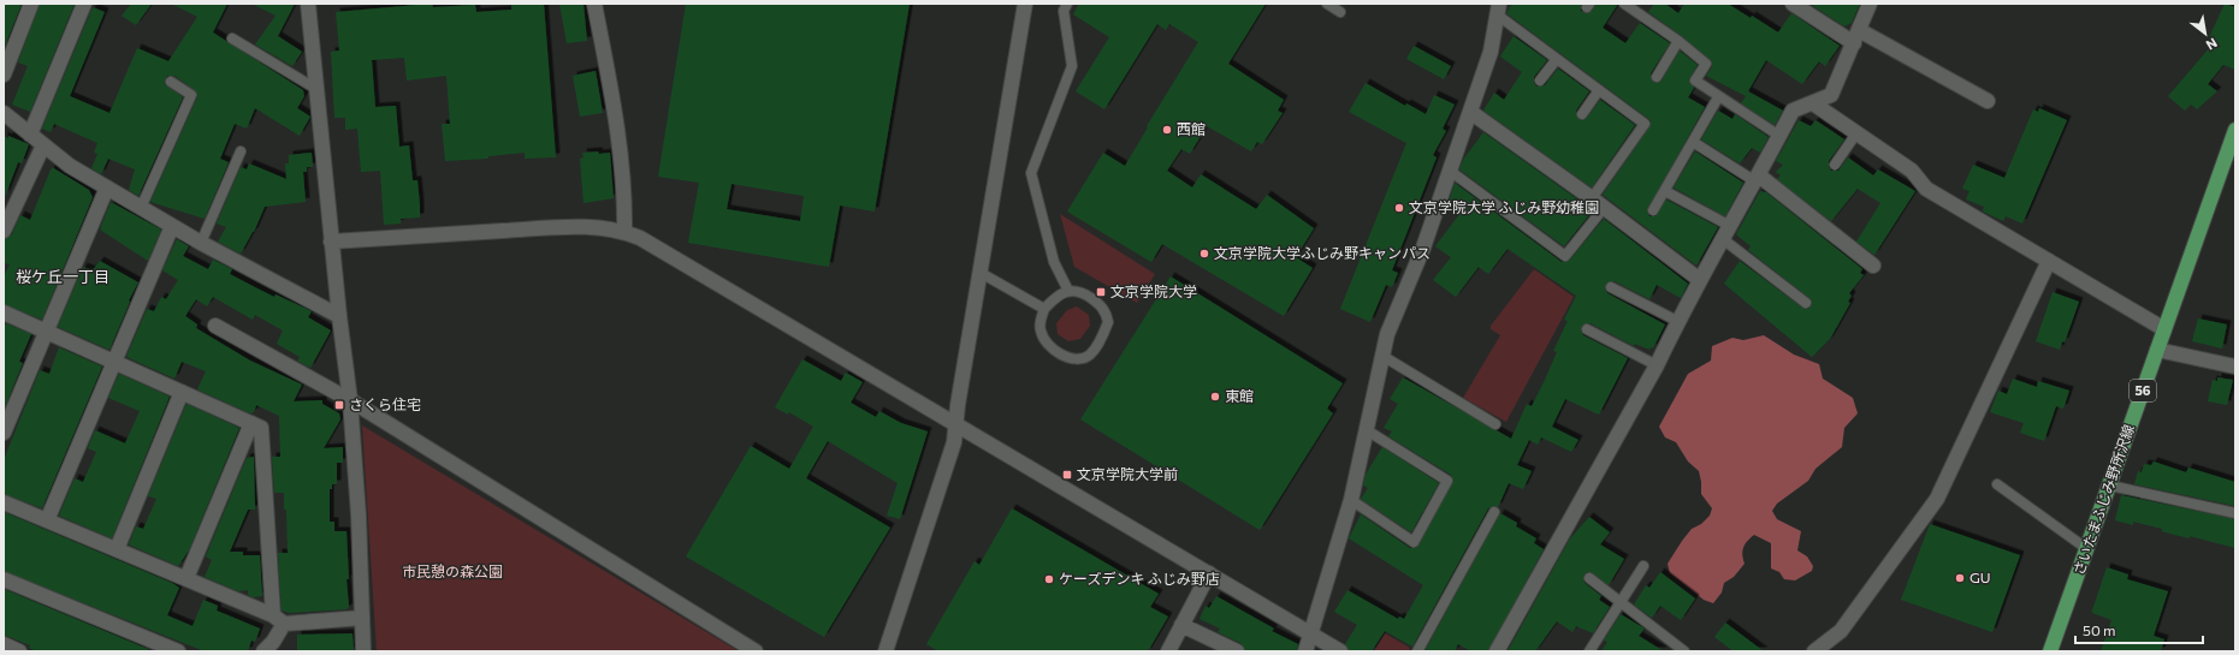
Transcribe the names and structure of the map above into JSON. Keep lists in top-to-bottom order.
{
  "streets": {
    "main road": ["56", "さいたまふじみ野所沢線"]
  },
  "districts": ["桜ケ丘一丁目"],
  "parks": ["市民憩の森公園"],
  "places": {
    "other": [
      "西館",
      "文京学院大学 ふじみ野幼稚園",
      "文京学院大学ふじみ野キャンパス",
      "東館",
      "GU",
      "ケーズデンキ ふじみ野店"
    ],
    "transit": ["文京学院大学", "さくら住宅", "文京学院大学前"]
  },
  "scale_bar": "50 m",
  "north": "bottom right"
}
